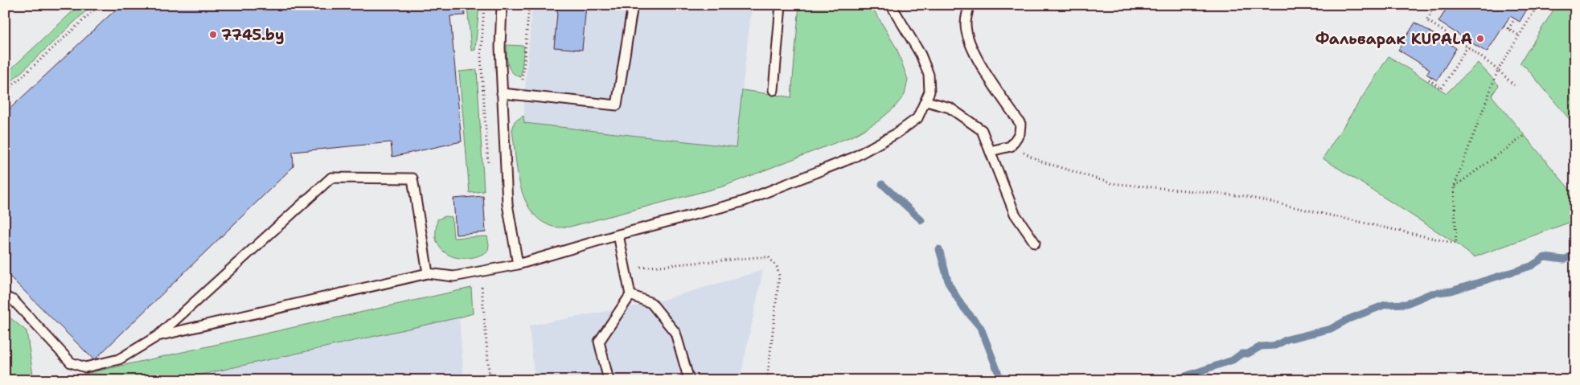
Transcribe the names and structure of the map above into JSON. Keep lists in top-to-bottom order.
{
  "places": ["7745.by", "Фальварак KUPALA"]
}
